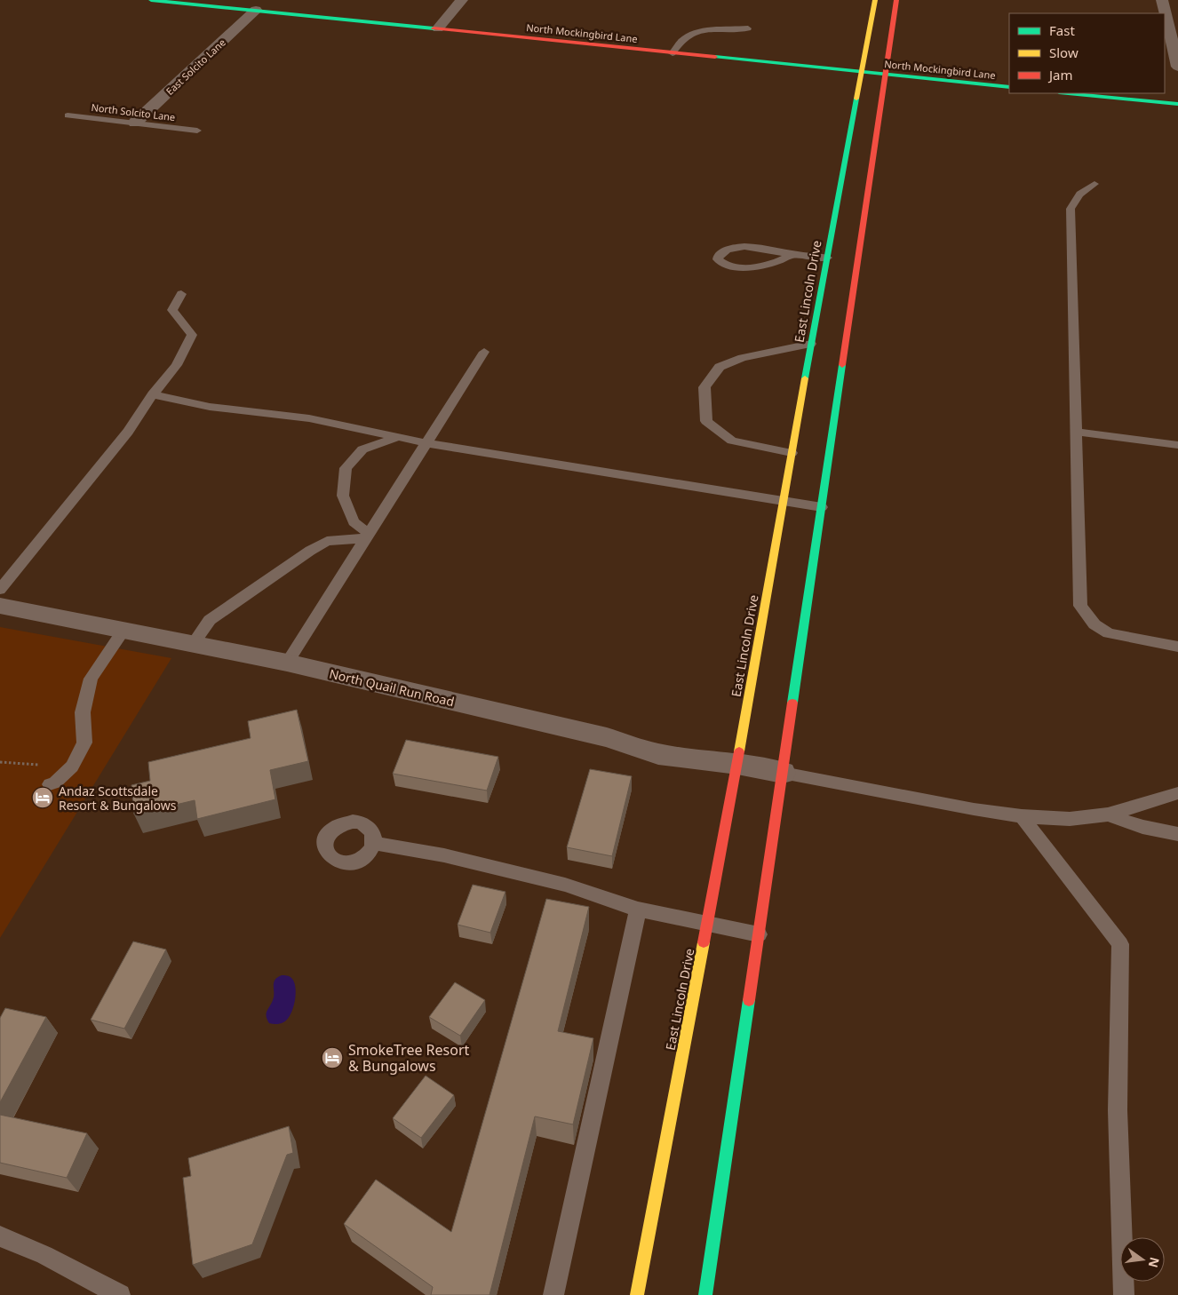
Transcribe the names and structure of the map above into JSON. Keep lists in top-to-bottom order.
{
  "streets": {
    "main road": ["North Mockingbird Lane", "East Lincoln Drive"],
    "street": ["East Solcito Lane", "North Quail Run Road"],
    "lane": ["North Solcito Lane"]
  },
  "crossings": [
    ["North Mockingbird Lane", "East Solcito Lane"],
    ["North Mockingbird Lane", "East Lincoln Drive"],
    ["East Solcito Lane", "North Solcito Lane"],
    ["East Lincoln Drive", "North Quail Run Road"]
  ],
  "places": {
    "hotel": ["Andaz Scottsdale Resort & Bungalows", "SmokeTree Resort & Bungalows"]
  },
  "legend": ["Fast", "Slow", "Jam"],
  "north": "right"
}
